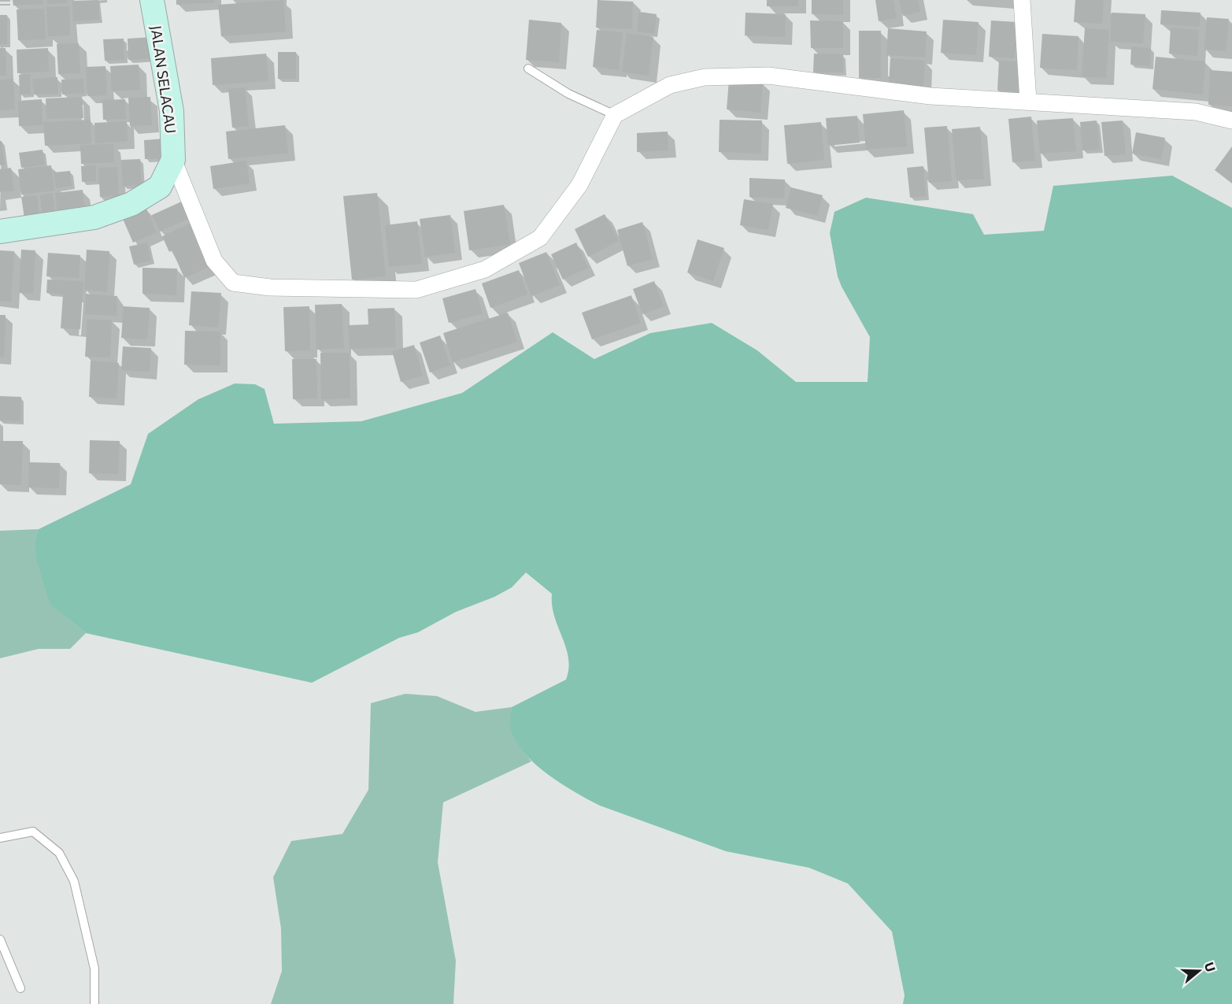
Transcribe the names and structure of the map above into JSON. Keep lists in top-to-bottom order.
{
  "streets": {
    "street": ["JALAN SELACAU"]
  },
  "north": "right"
}
